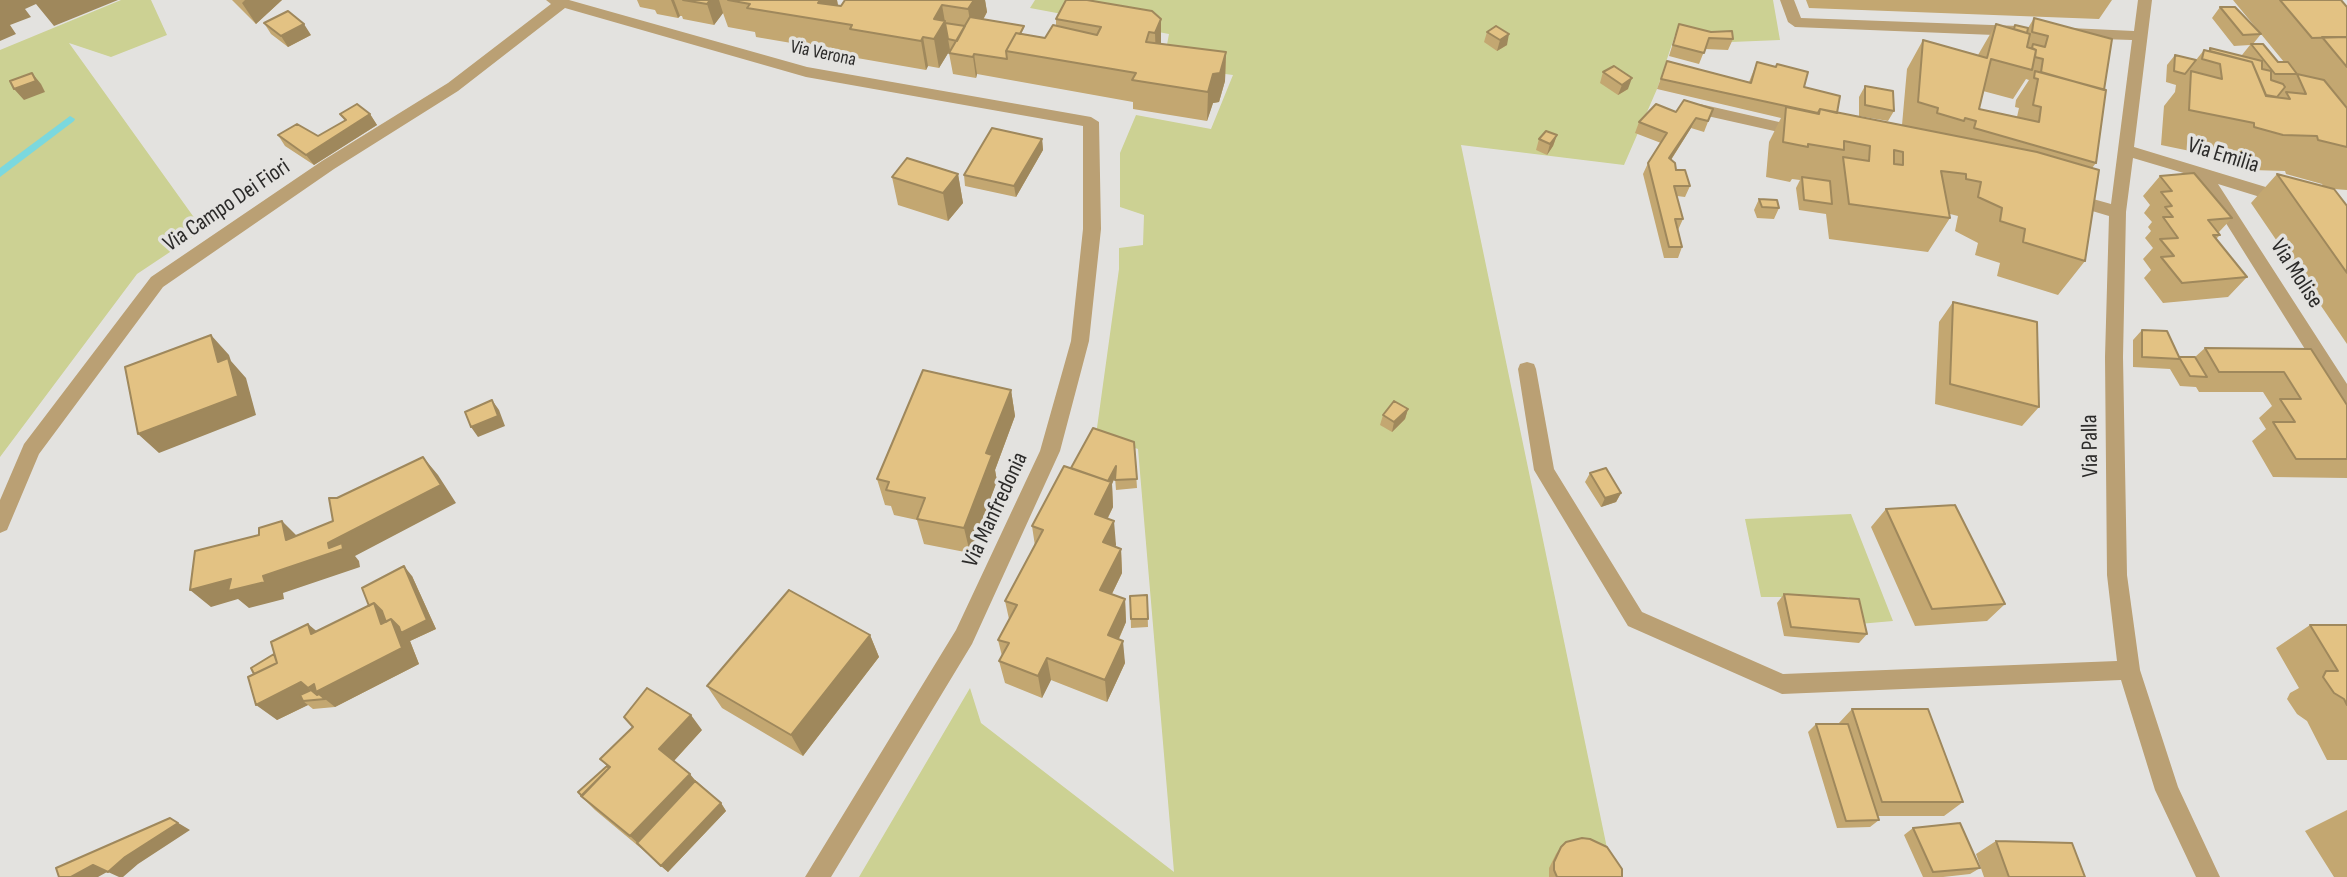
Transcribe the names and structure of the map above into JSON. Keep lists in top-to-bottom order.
{
  "streets": {
    "street": [
      "Via Verona",
      "Via Emilia",
      "Via Campo Dei Fiori",
      "Via Molise",
      "Via Palla",
      "Via Manfredonia"
    ]
  },
  "crossings": [
    ["Via Verona", "Via Campo Dei Fiori"],
    ["Via Verona", "Via Manfredonia"],
    ["Via Emilia", "Via Molise"],
    ["Via Emilia", "Via Palla"]
  ]
}
